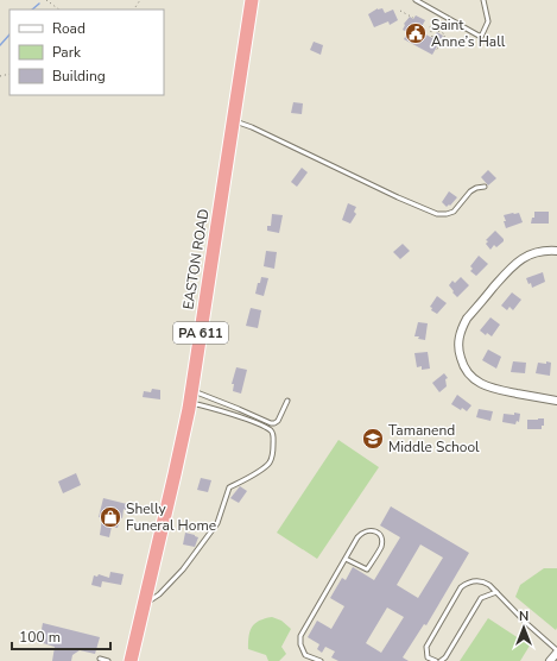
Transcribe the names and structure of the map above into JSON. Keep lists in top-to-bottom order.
{
  "streets": {
    "highway": ["EASTON ROAD", "PA 611"]
  },
  "places": {
    "public building": ["Saint Anne’s Hall"],
    "school or university": ["Tamanend Middle School"],
    "shop": ["Shelly Funeral Home"]
  },
  "legend": ["Road", "Park", "Building"],
  "scale_bar": "100 m",
  "north": "top"
}
